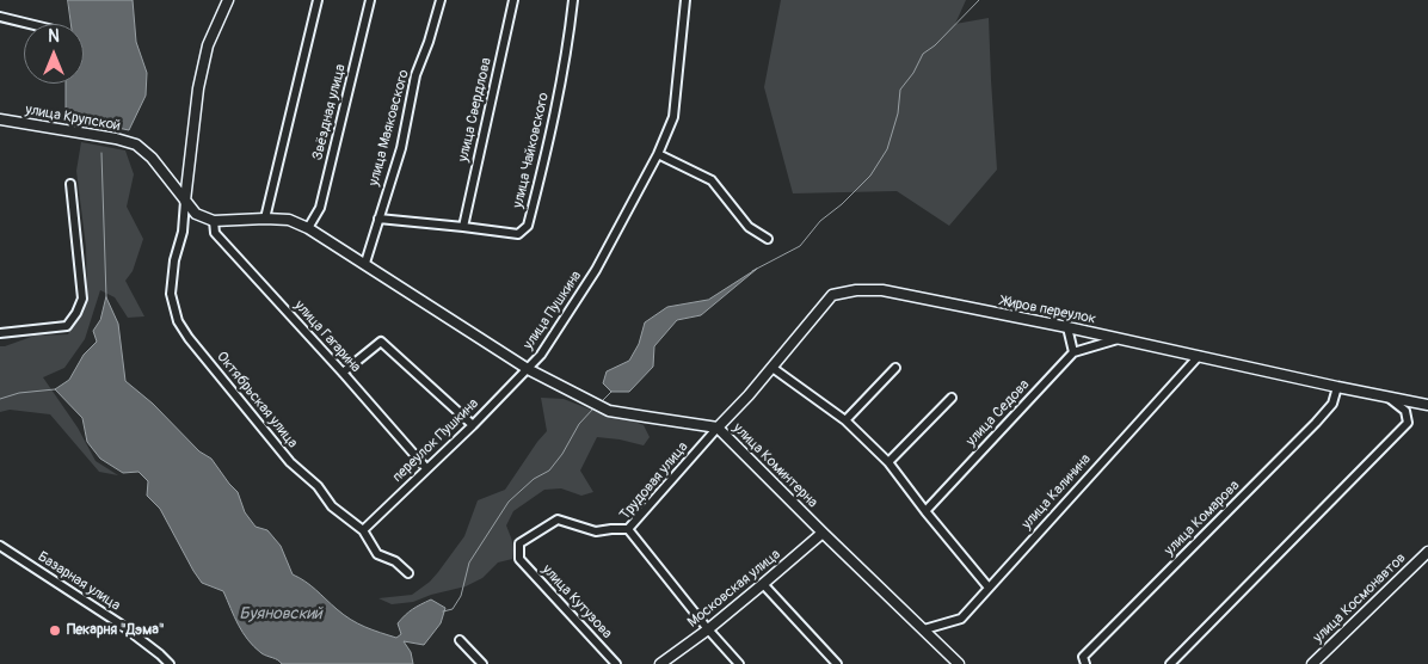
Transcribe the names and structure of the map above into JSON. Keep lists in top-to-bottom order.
{
  "streets": {
    "street": [
      "улица Свердлова",
      "Звёздная улица",
      "улица Крупской",
      "улица Маяковского",
      "улица Чайковского",
      "улица Пушкина",
      "Жиров переулок",
      "улица Гагарина",
      "Октябрьская улица",
      "улица Седова",
      "переулок Пушкина",
      "улица Коминтерна",
      "Трудовая улица",
      "улица Калинина",
      "улица Комарова",
      "Базарная улица",
      "Московская улица",
      "улица Космонавтов",
      "улица Кутузова"
    ]
  },
  "crossings": [
    ["улица Свердлова", "улица Чайковского"],
    ["Звёздная улица", "улица Пушкина"],
    ["улица Крупской", "Октябрьская улица"],
    ["улица Маяковского", "улица Чайковского"],
    ["улица Маяковского", "улица Пушкина"],
    ["улица Пушкина", "улица Гагарина"],
    ["улица Пушкина", "переулок Пушкина"],
    ["улица Пушкина", "улица Коминтерна"],
    ["Жиров переулок", "улица Коминтерна"],
    ["Жиров переулок", "Трудовая улица"],
    ["Жиров переулок", "улица Калинина"],
    ["Жиров переулок", "улица Комарова"],
    ["улица Гагарина", "переулок Пушкина"],
    ["Октябрьская улица", "переулок Пушкина"],
    ["переулок Пушкина", "улица Коминтерна"],
    ["улица Коминтерна", "Трудовая улица"],
    ["улица Коминтерна", "улица Калинина"],
    ["улица Коминтерна", "Московская улица"],
    ["Трудовая улица", "Московская улица"],
    ["Трудовая улица", "улица Кутузова"]
  ],
  "water": ["Буяновский"],
  "places": ["Пекарня \"Дэма\""],
  "north": "top"
}
